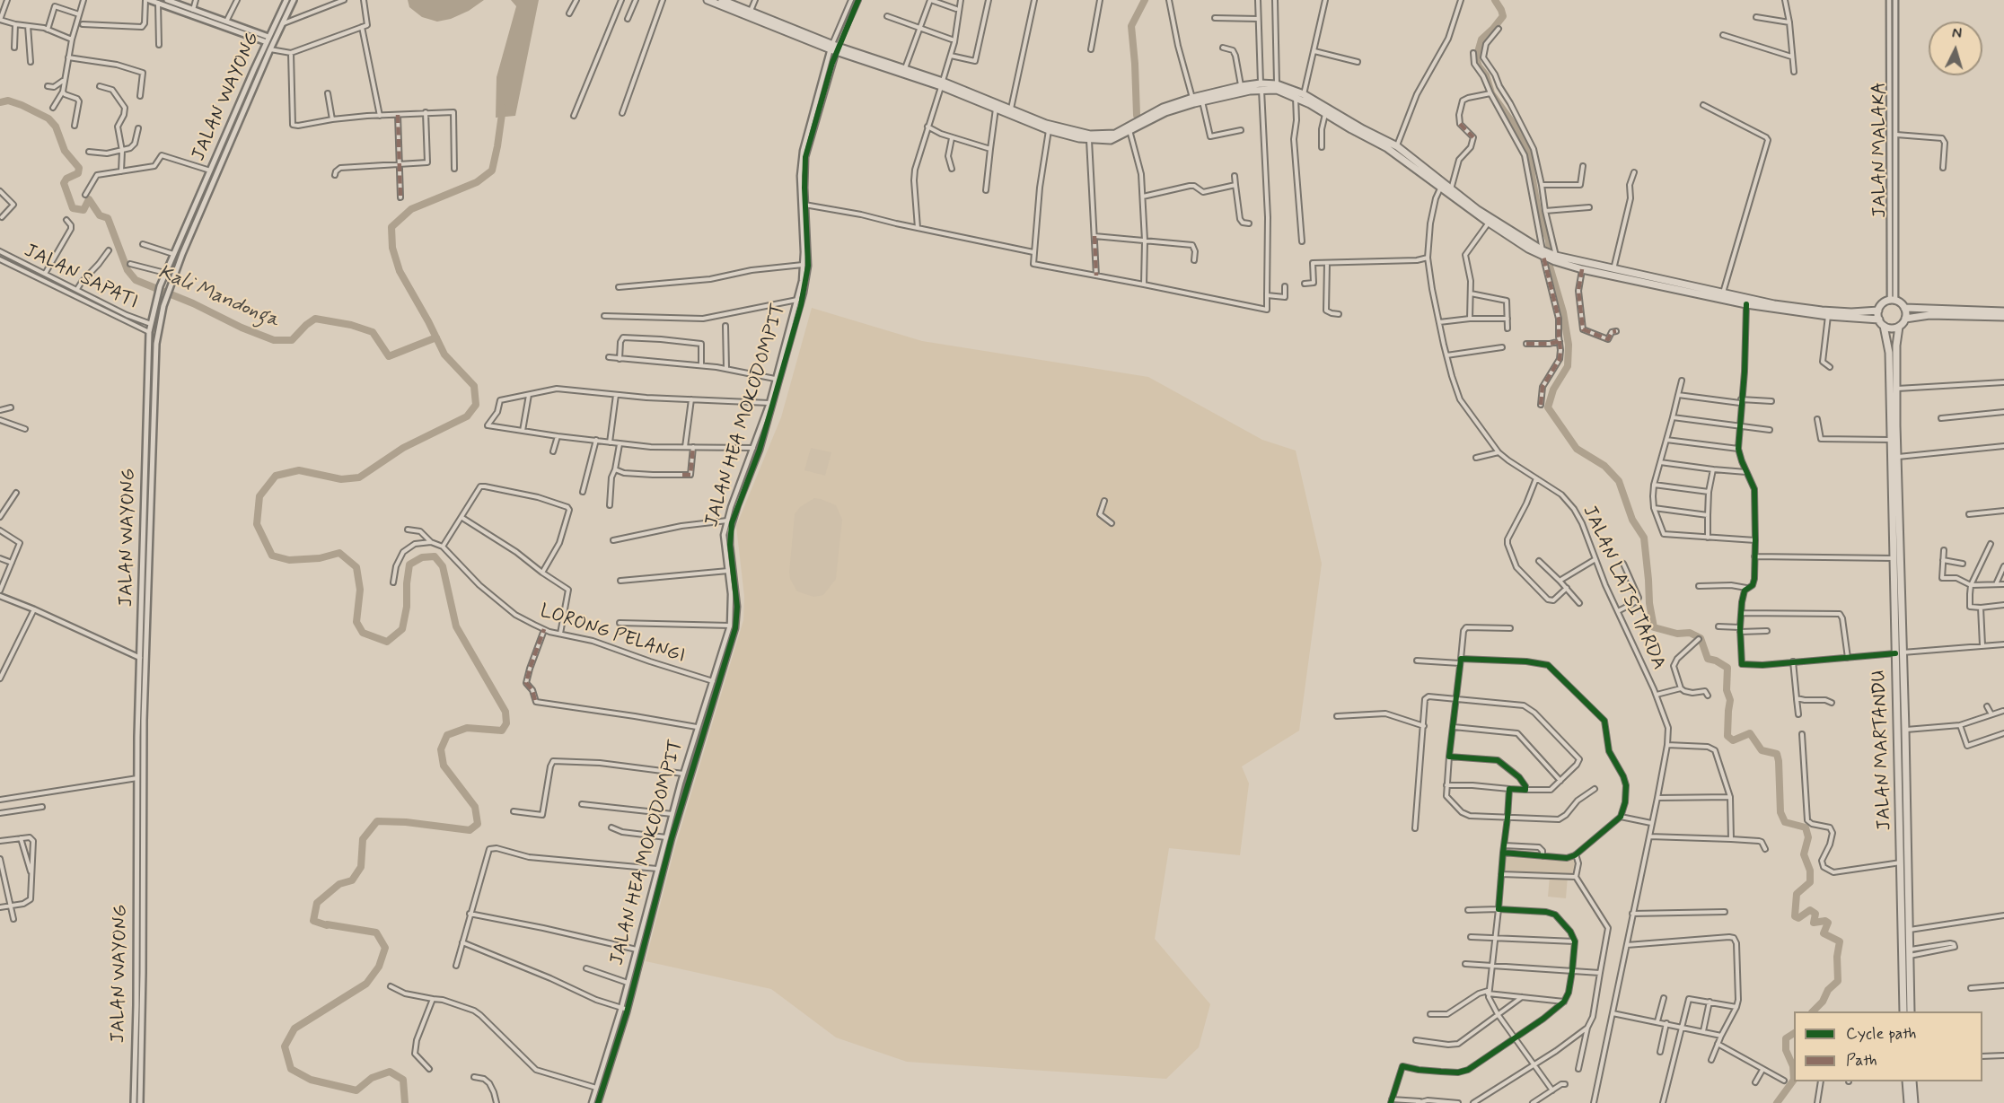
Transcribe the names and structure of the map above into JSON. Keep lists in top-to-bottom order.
{
  "streets": {
    "highway": ["JALAN MARTANDU"],
    "main road": ["JALAN WAYONG"],
    "street": [
      "JALAN MALAKA",
      "JALAN SAPATI",
      "JALAN HEA MOKODOMPIT",
      "JALAN LATSITARDA",
      "LORONG PELANGI"
    ]
  },
  "crossings": [
    ["JALAN WAYONG", "JALAN SAPATI"],
    ["JALAN MALAKA", "JALAN MARTANDU"],
    ["JALAN HEA MOKODOMPIT", "LORONG PELANGI"]
  ],
  "water": ["Kali Mandonga"],
  "legend": ["Cycle path", "Path"],
  "north": "top"
}
